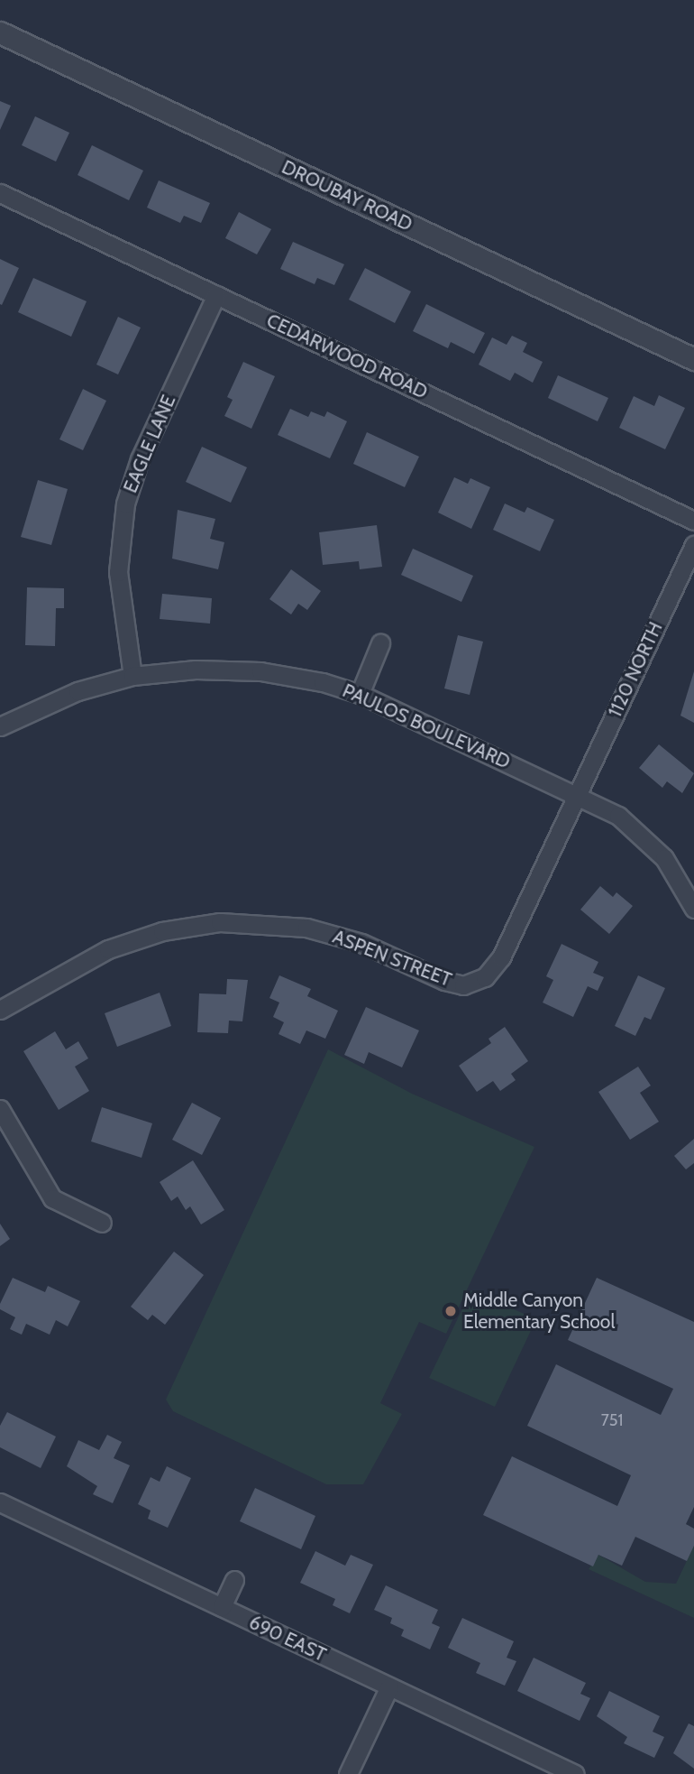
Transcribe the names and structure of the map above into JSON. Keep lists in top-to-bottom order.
{
  "streets": {
    "street": [
      "DROUBAY ROAD",
      "CEDARWOOD ROAD",
      "EAGLE LANE",
      "1120 NORTH",
      "PAULOS BOULEVARD",
      "ASPEN STREET",
      "690 EAST"
    ]
  },
  "crossings": [
    ["CEDARWOOD ROAD", "EAGLE LANE"],
    ["EAGLE LANE", "PAULOS BOULEVARD"],
    ["1120 NORTH", "PAULOS BOULEVARD"],
    ["1120 NORTH", "ASPEN STREET"],
    ["PAULOS BOULEVARD", "ASPEN STREET"]
  ],
  "places": ["Middle Canyon Elementary School"],
  "house_numbers": ["751"]
}
